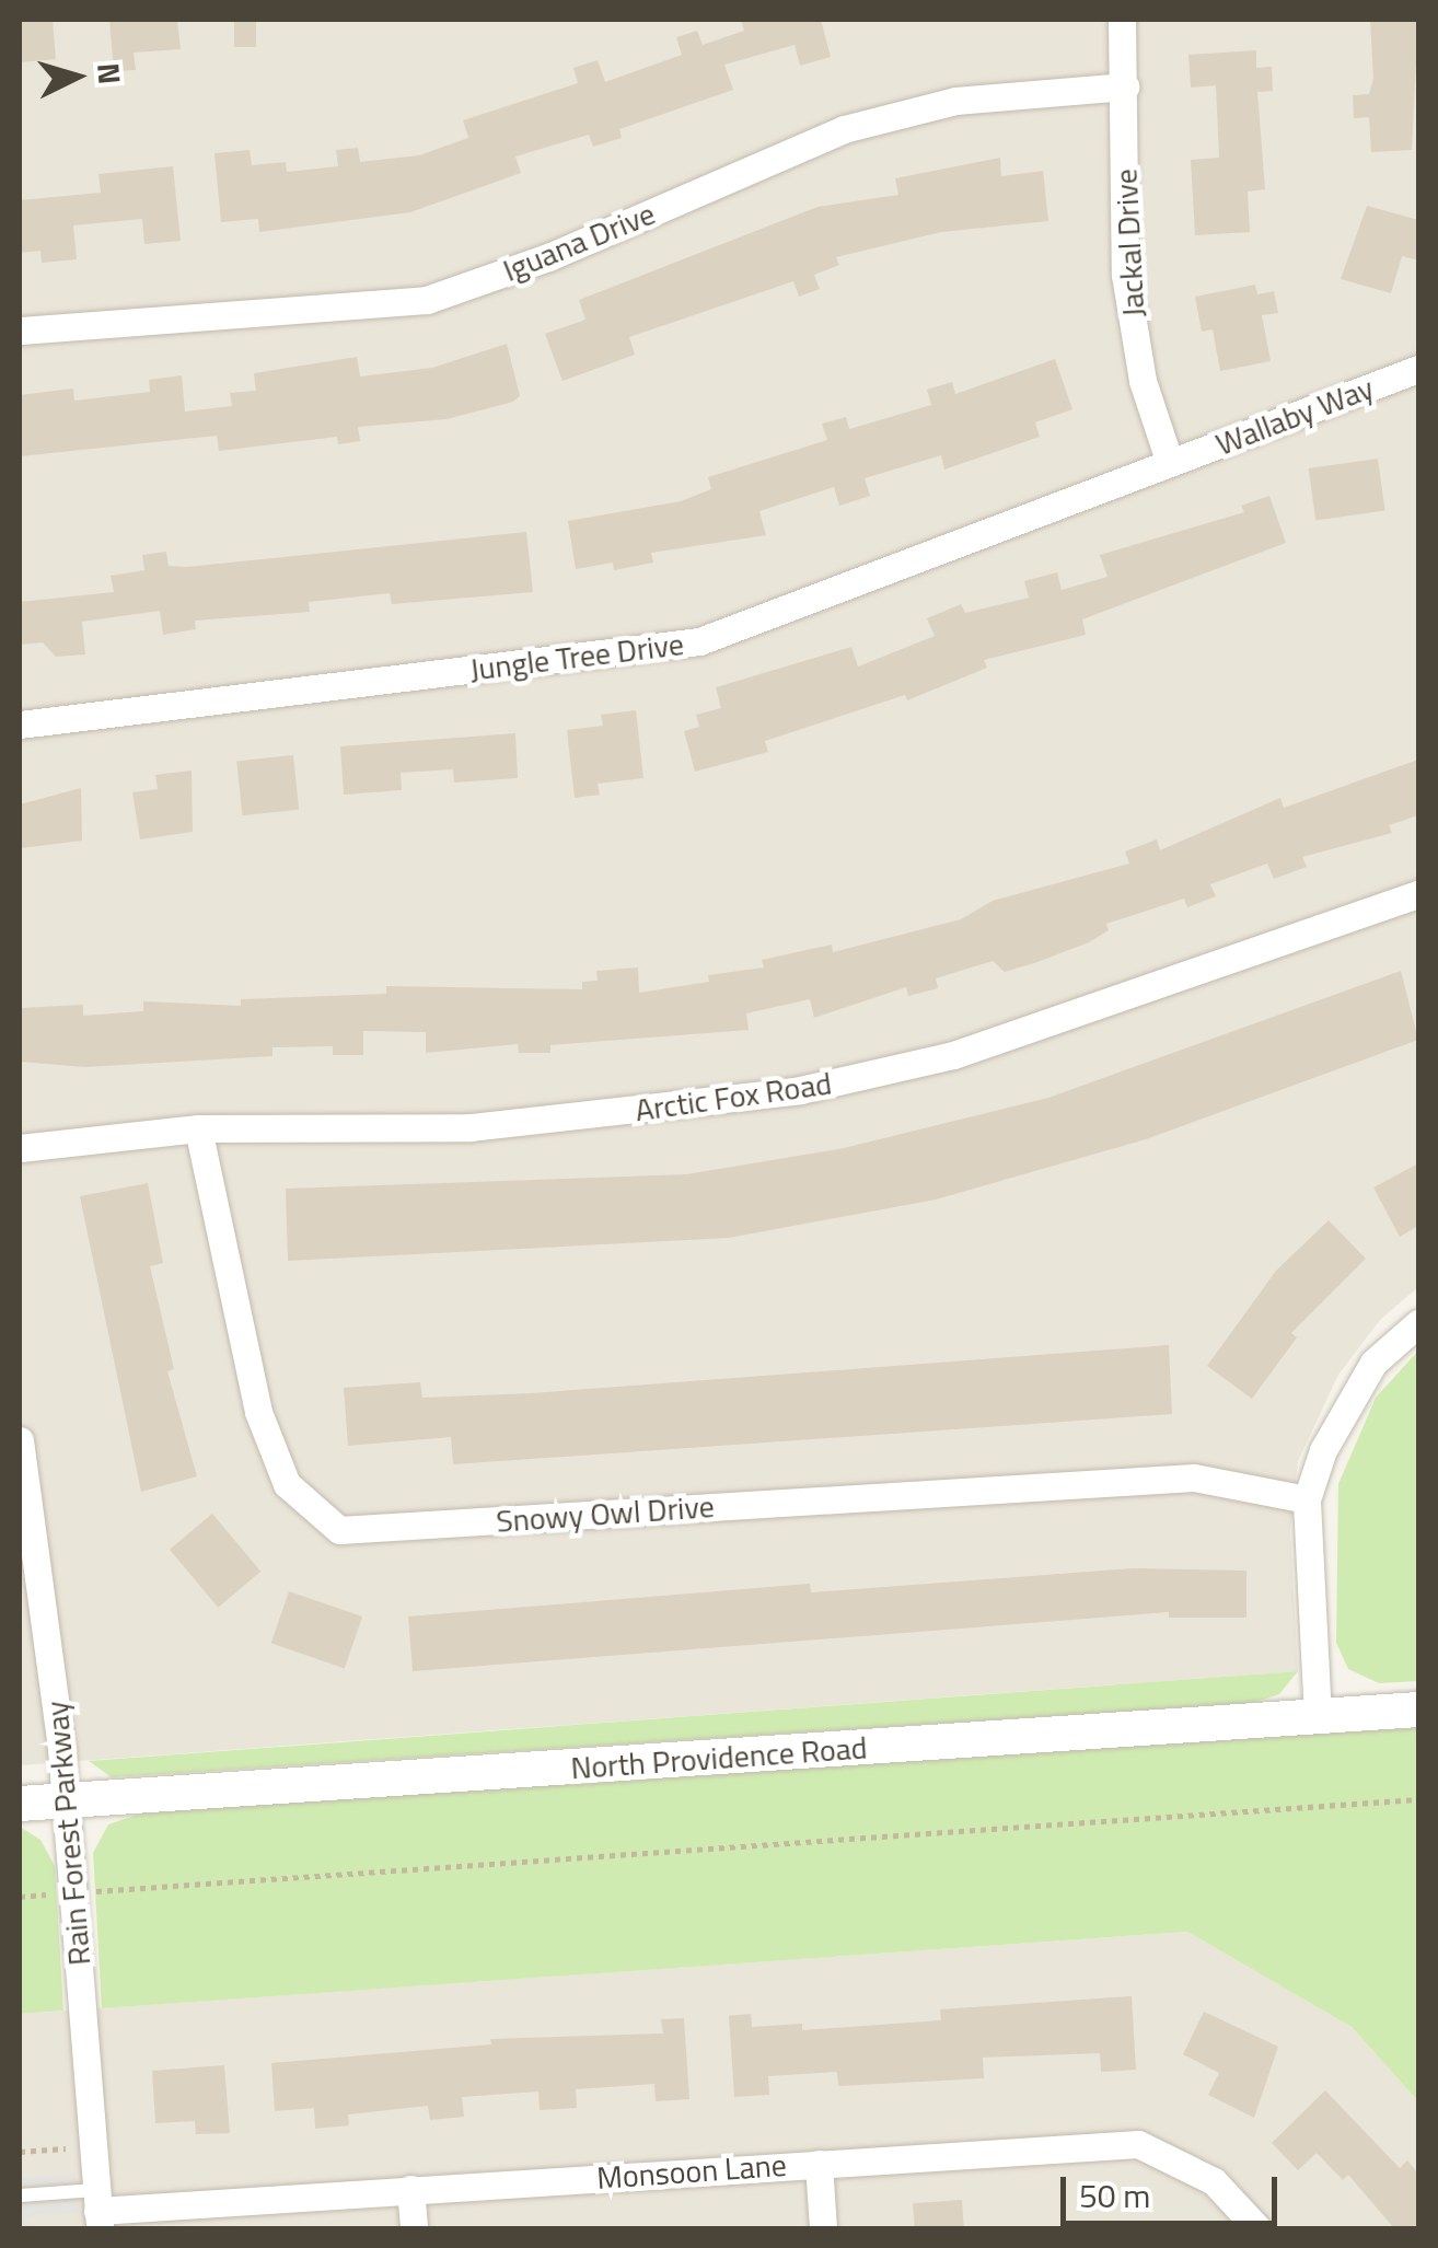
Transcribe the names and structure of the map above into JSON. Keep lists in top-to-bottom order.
{
  "streets": {
    "street": [
      "Iguana Drive",
      "Jackal Drive",
      "Wallaby Way",
      "Jungle Tree Drive",
      "Arctic Fox Road",
      "Snowy Owl Drive",
      "North Providence Road",
      "Rain Forest Parkway",
      "Monsoon Lane"
    ]
  },
  "crossings": [
    ["Iguana Drive", "Jackal Drive"],
    ["Jackal Drive", "Wallaby Way"],
    ["Jackal Drive", "Jungle Tree Drive"],
    ["Wallaby Way", "Jungle Tree Drive"],
    ["Arctic Fox Road", "Snowy Owl Drive"],
    ["North Providence Road", "Rain Forest Parkway"],
    ["Rain Forest Parkway", "Monsoon Lane"]
  ],
  "scale_bar": "50 m",
  "north": "right"
}
